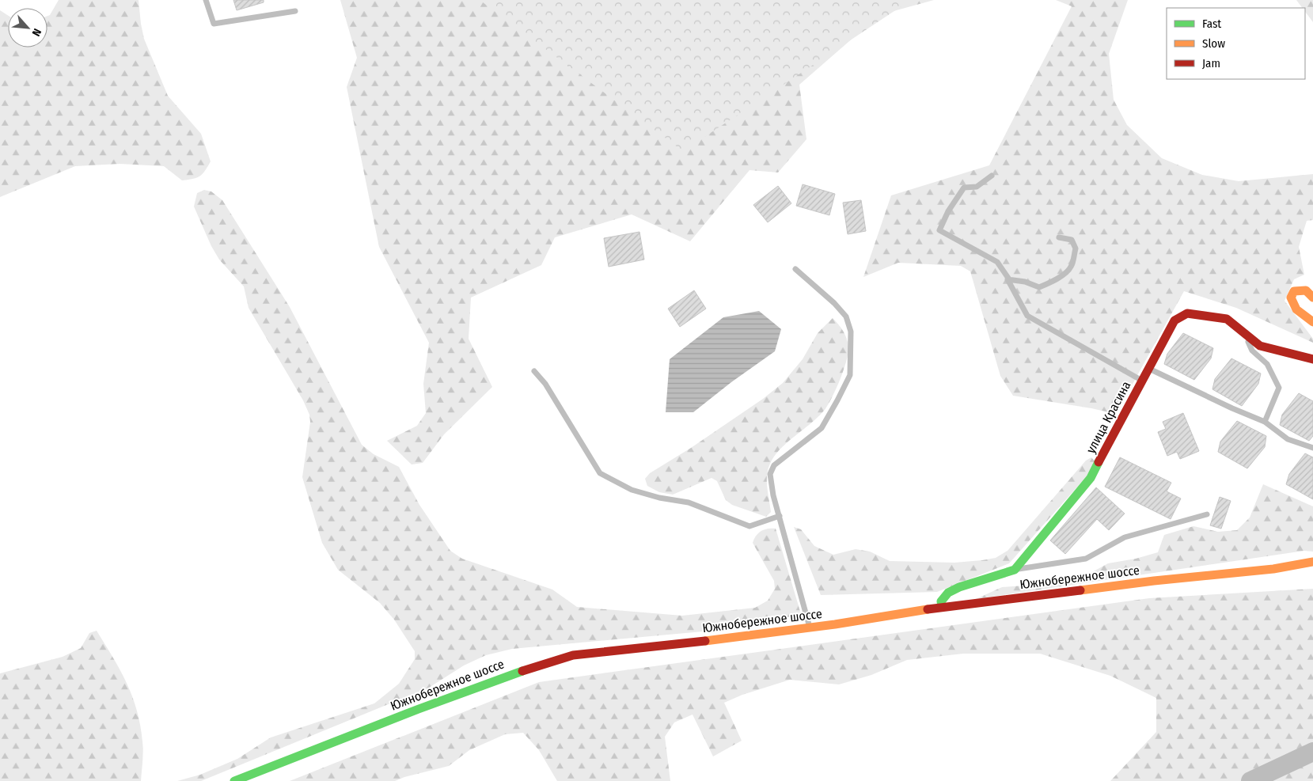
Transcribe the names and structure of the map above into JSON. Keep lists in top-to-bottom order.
{
  "streets": {
    "main road": ["улица Красина", "Южнобережное шоссе"]
  },
  "legend": ["Fast", "Slow", "Jam"],
  "north": "bottom right"
}
